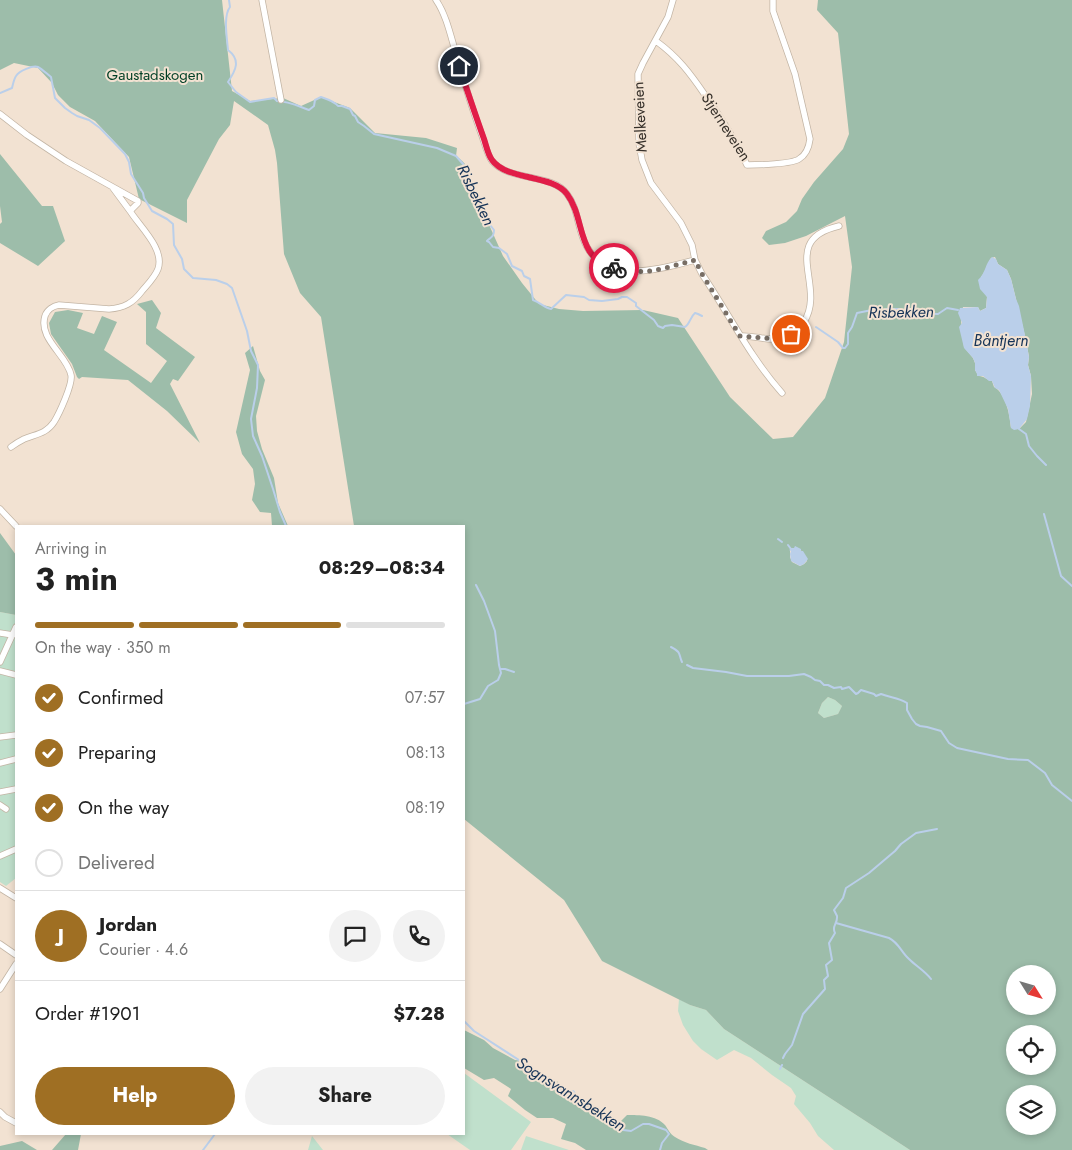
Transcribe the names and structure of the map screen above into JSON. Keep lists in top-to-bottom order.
{
  "streets": {
    "street": ["Melkeveien", "Stjerneveien"]
  },
  "crossings": [
    ["Melkeveien", "Stjerneveien"]
  ],
  "water": ["Risbekken", "Båntjern", "Sognsvannsbekken"],
  "parks": ["Gaustadskogen"],
  "north": "bottom right",
  "page": {
    "heading": ["3 min", "Arriving in", "08:29–08:34"],
    "panel": [
      "Jordan",
      "Courier · 4.6",
      "Order #1901",
      "$7.28"
    ],
    "bar": "On the way · 350 m",
    "list": [
      ["Confirmed", "07:57"],
      ["Preparing", "08:13"],
      ["On the way", "08:19"],
      "Delivered"
    ],
    "round": "J",
    "buttons": ["Help", "Share"]
  }
}
